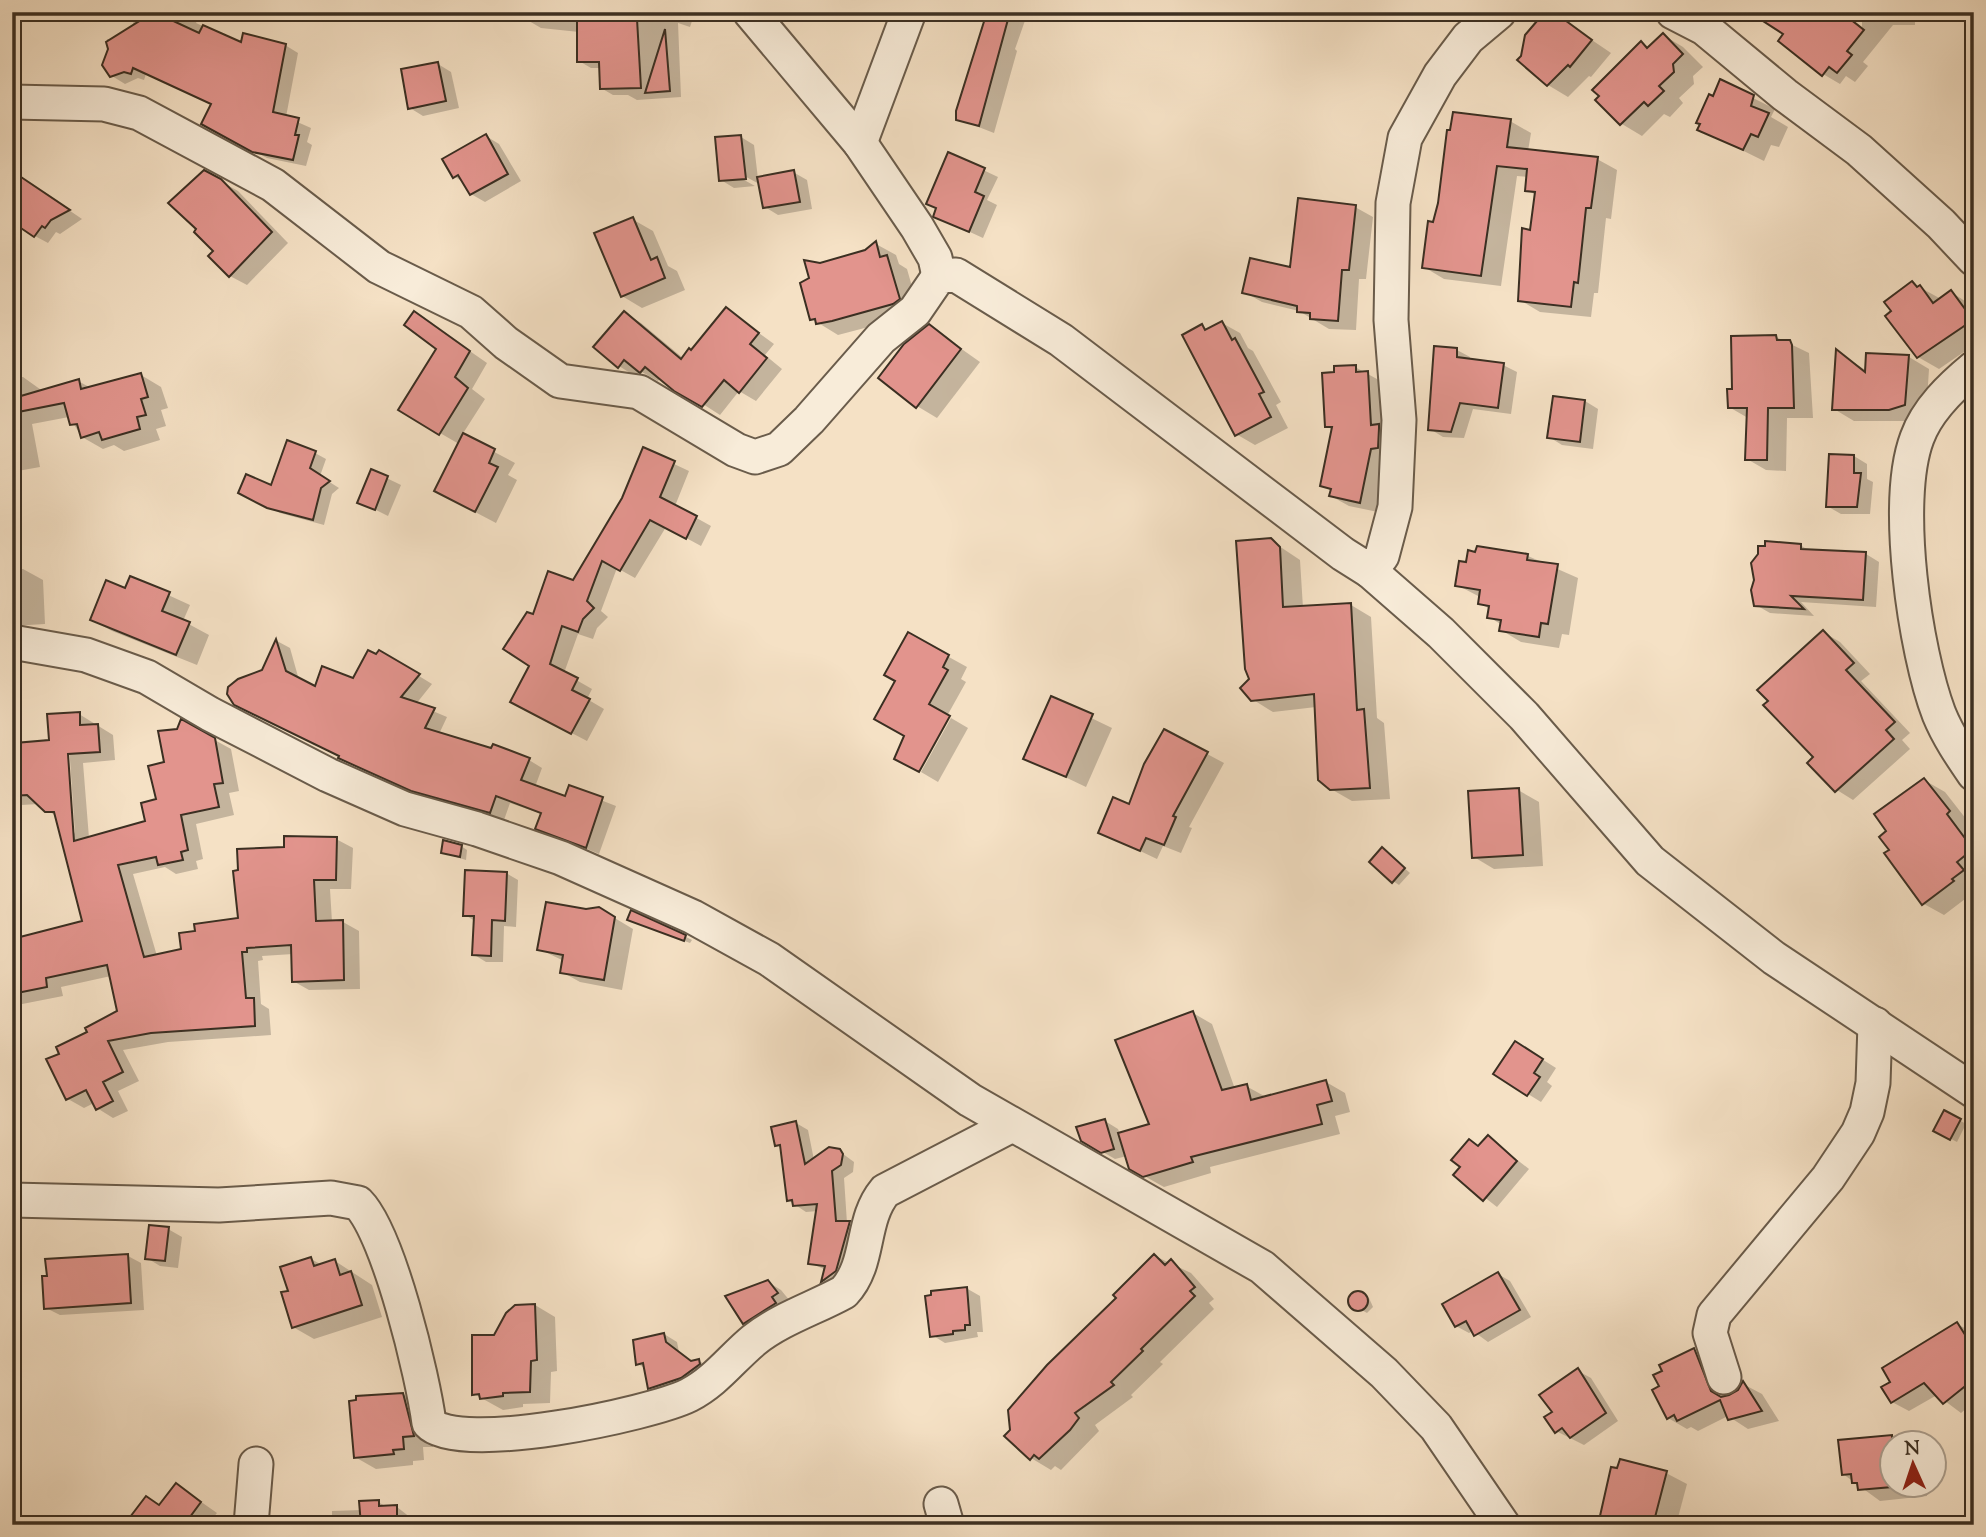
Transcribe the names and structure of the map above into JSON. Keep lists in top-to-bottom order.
{
  "north": "top"
}
